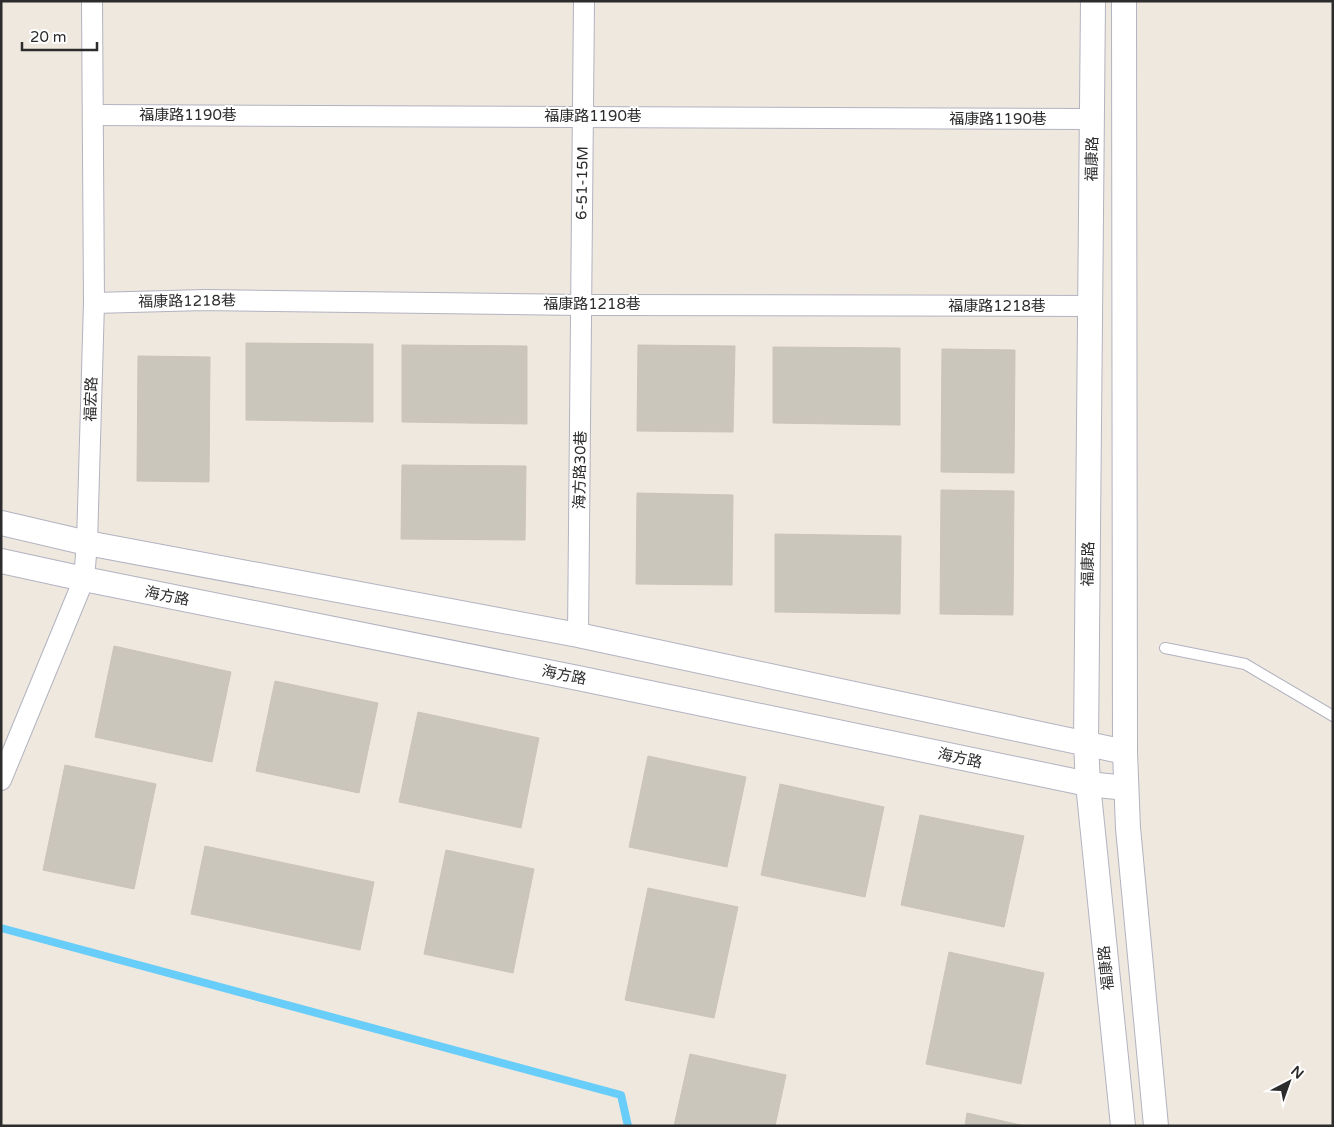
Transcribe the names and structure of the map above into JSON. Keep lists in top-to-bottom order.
{
  "streets": {
    "street": [
      "福康路1190巷",
      "福康路",
      "6-51-15M",
      "福康路1218巷",
      "福宏路",
      "海方路30巷",
      "海方路"
    ]
  },
  "crossings": [
    ["福康路1190巷", "福康路"],
    ["福康路1190巷", "6-51-15M"],
    ["福康路1190巷", "福宏路"],
    ["福康路", "福康路1218巷"],
    ["福康路", "海方路"],
    ["6-51-15M", "福康路1218巷"],
    ["6-51-15M", "海方路30巷"],
    ["福康路1218巷", "福宏路"],
    ["福康路1218巷", "海方路30巷"],
    ["福宏路", "海方路"]
  ],
  "scale_bar": "20 m",
  "north": "top right"
}
